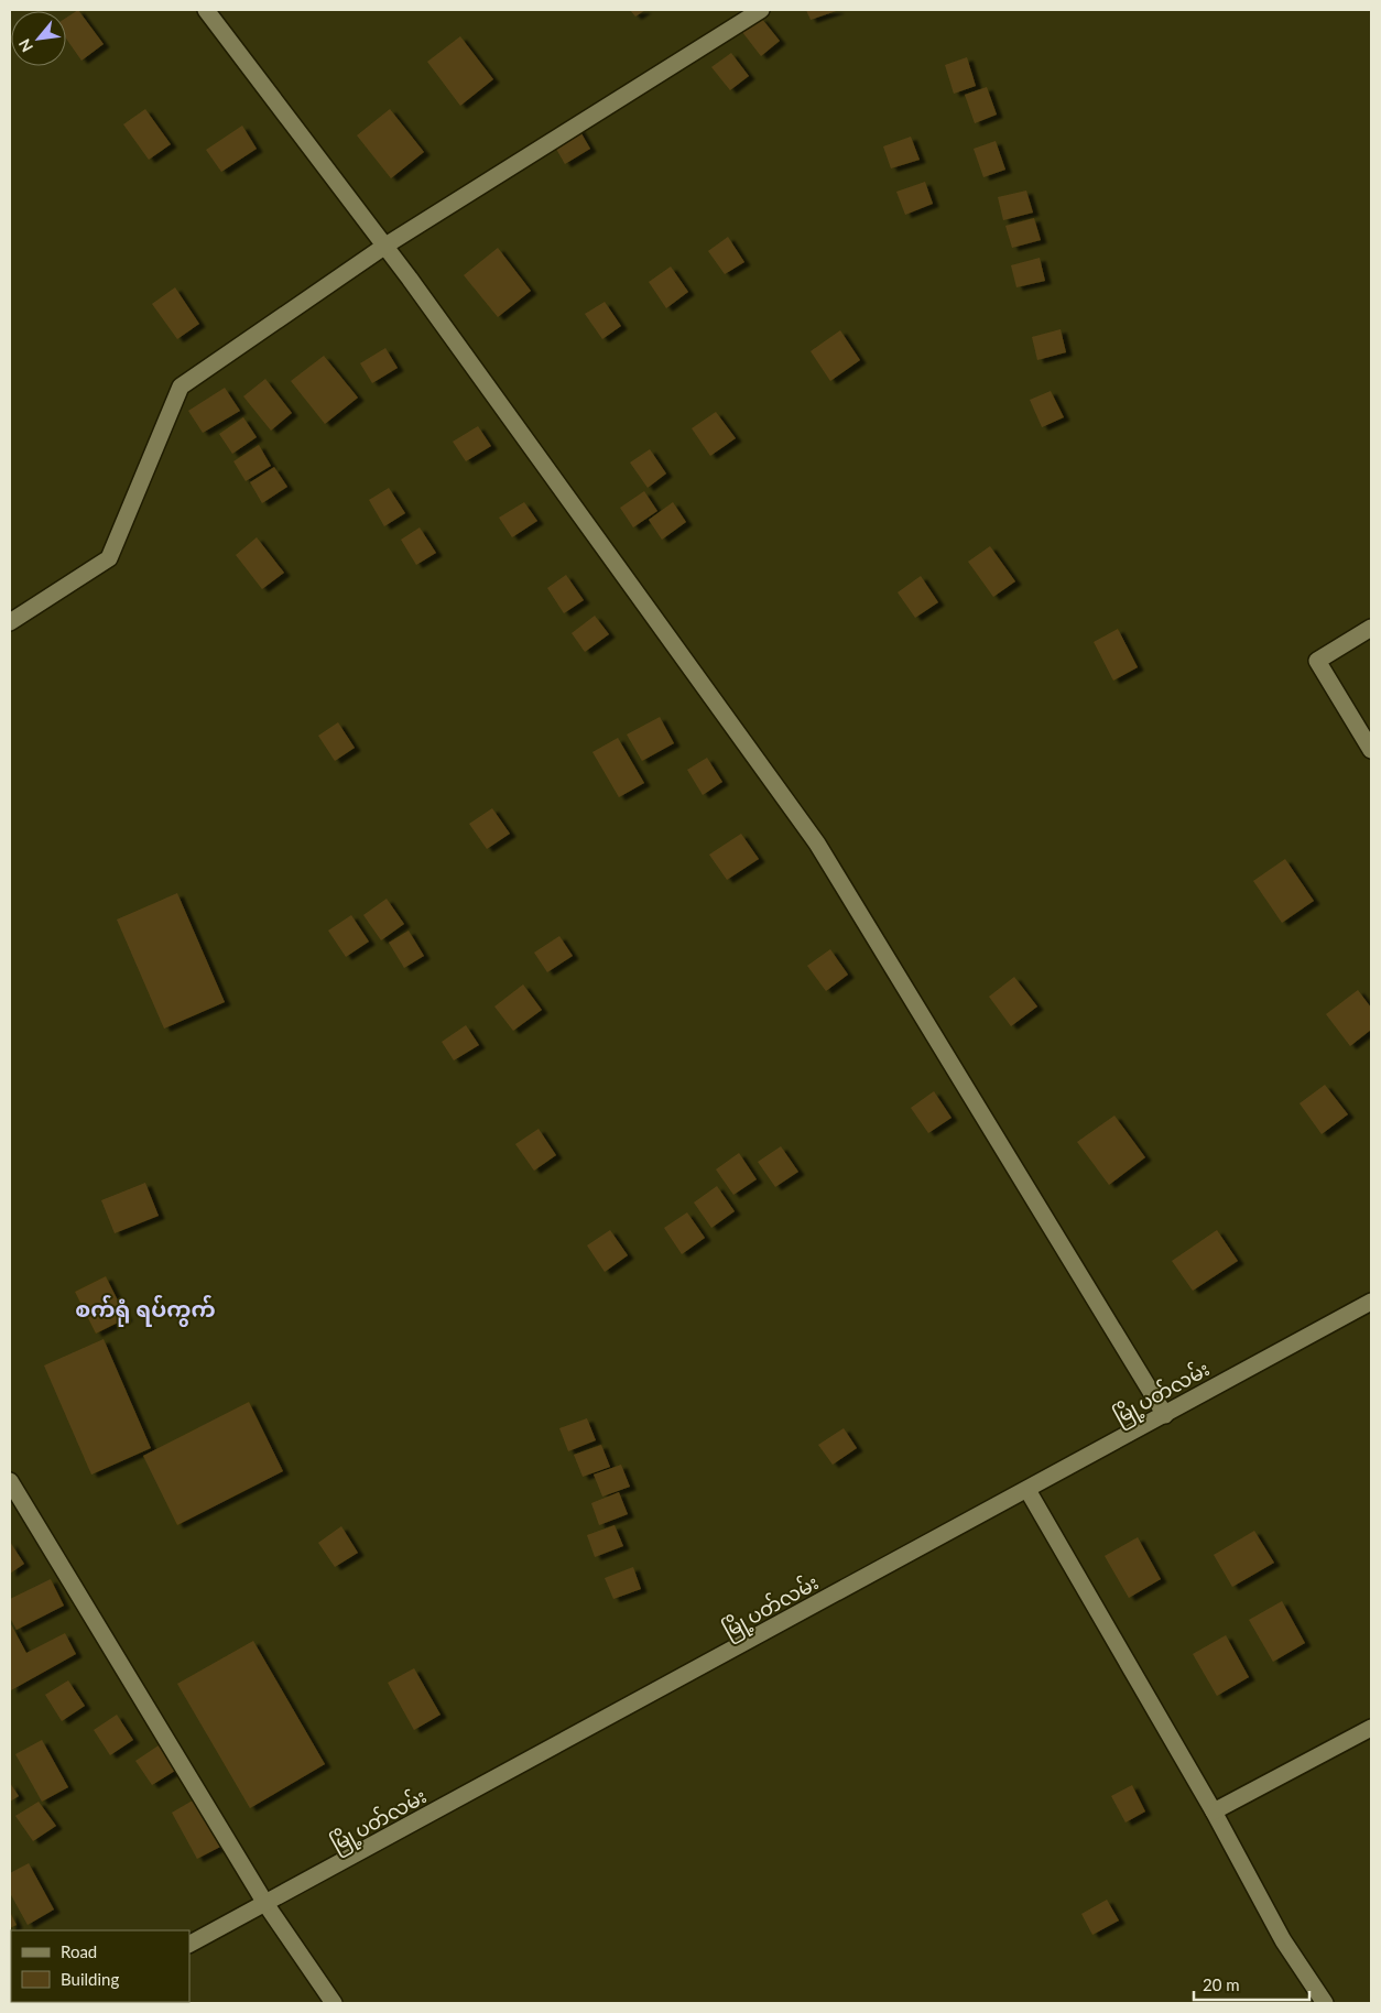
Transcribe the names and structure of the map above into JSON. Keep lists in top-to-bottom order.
{
  "streets": {
    "street": ["မြို့ပတ်လမ်း"]
  },
  "districts": ["စက်ရုံ ရပ်ကွက်"],
  "legend": ["Road", "Building"],
  "scale_bar": "20 m",
  "north": "bottom left"
}
